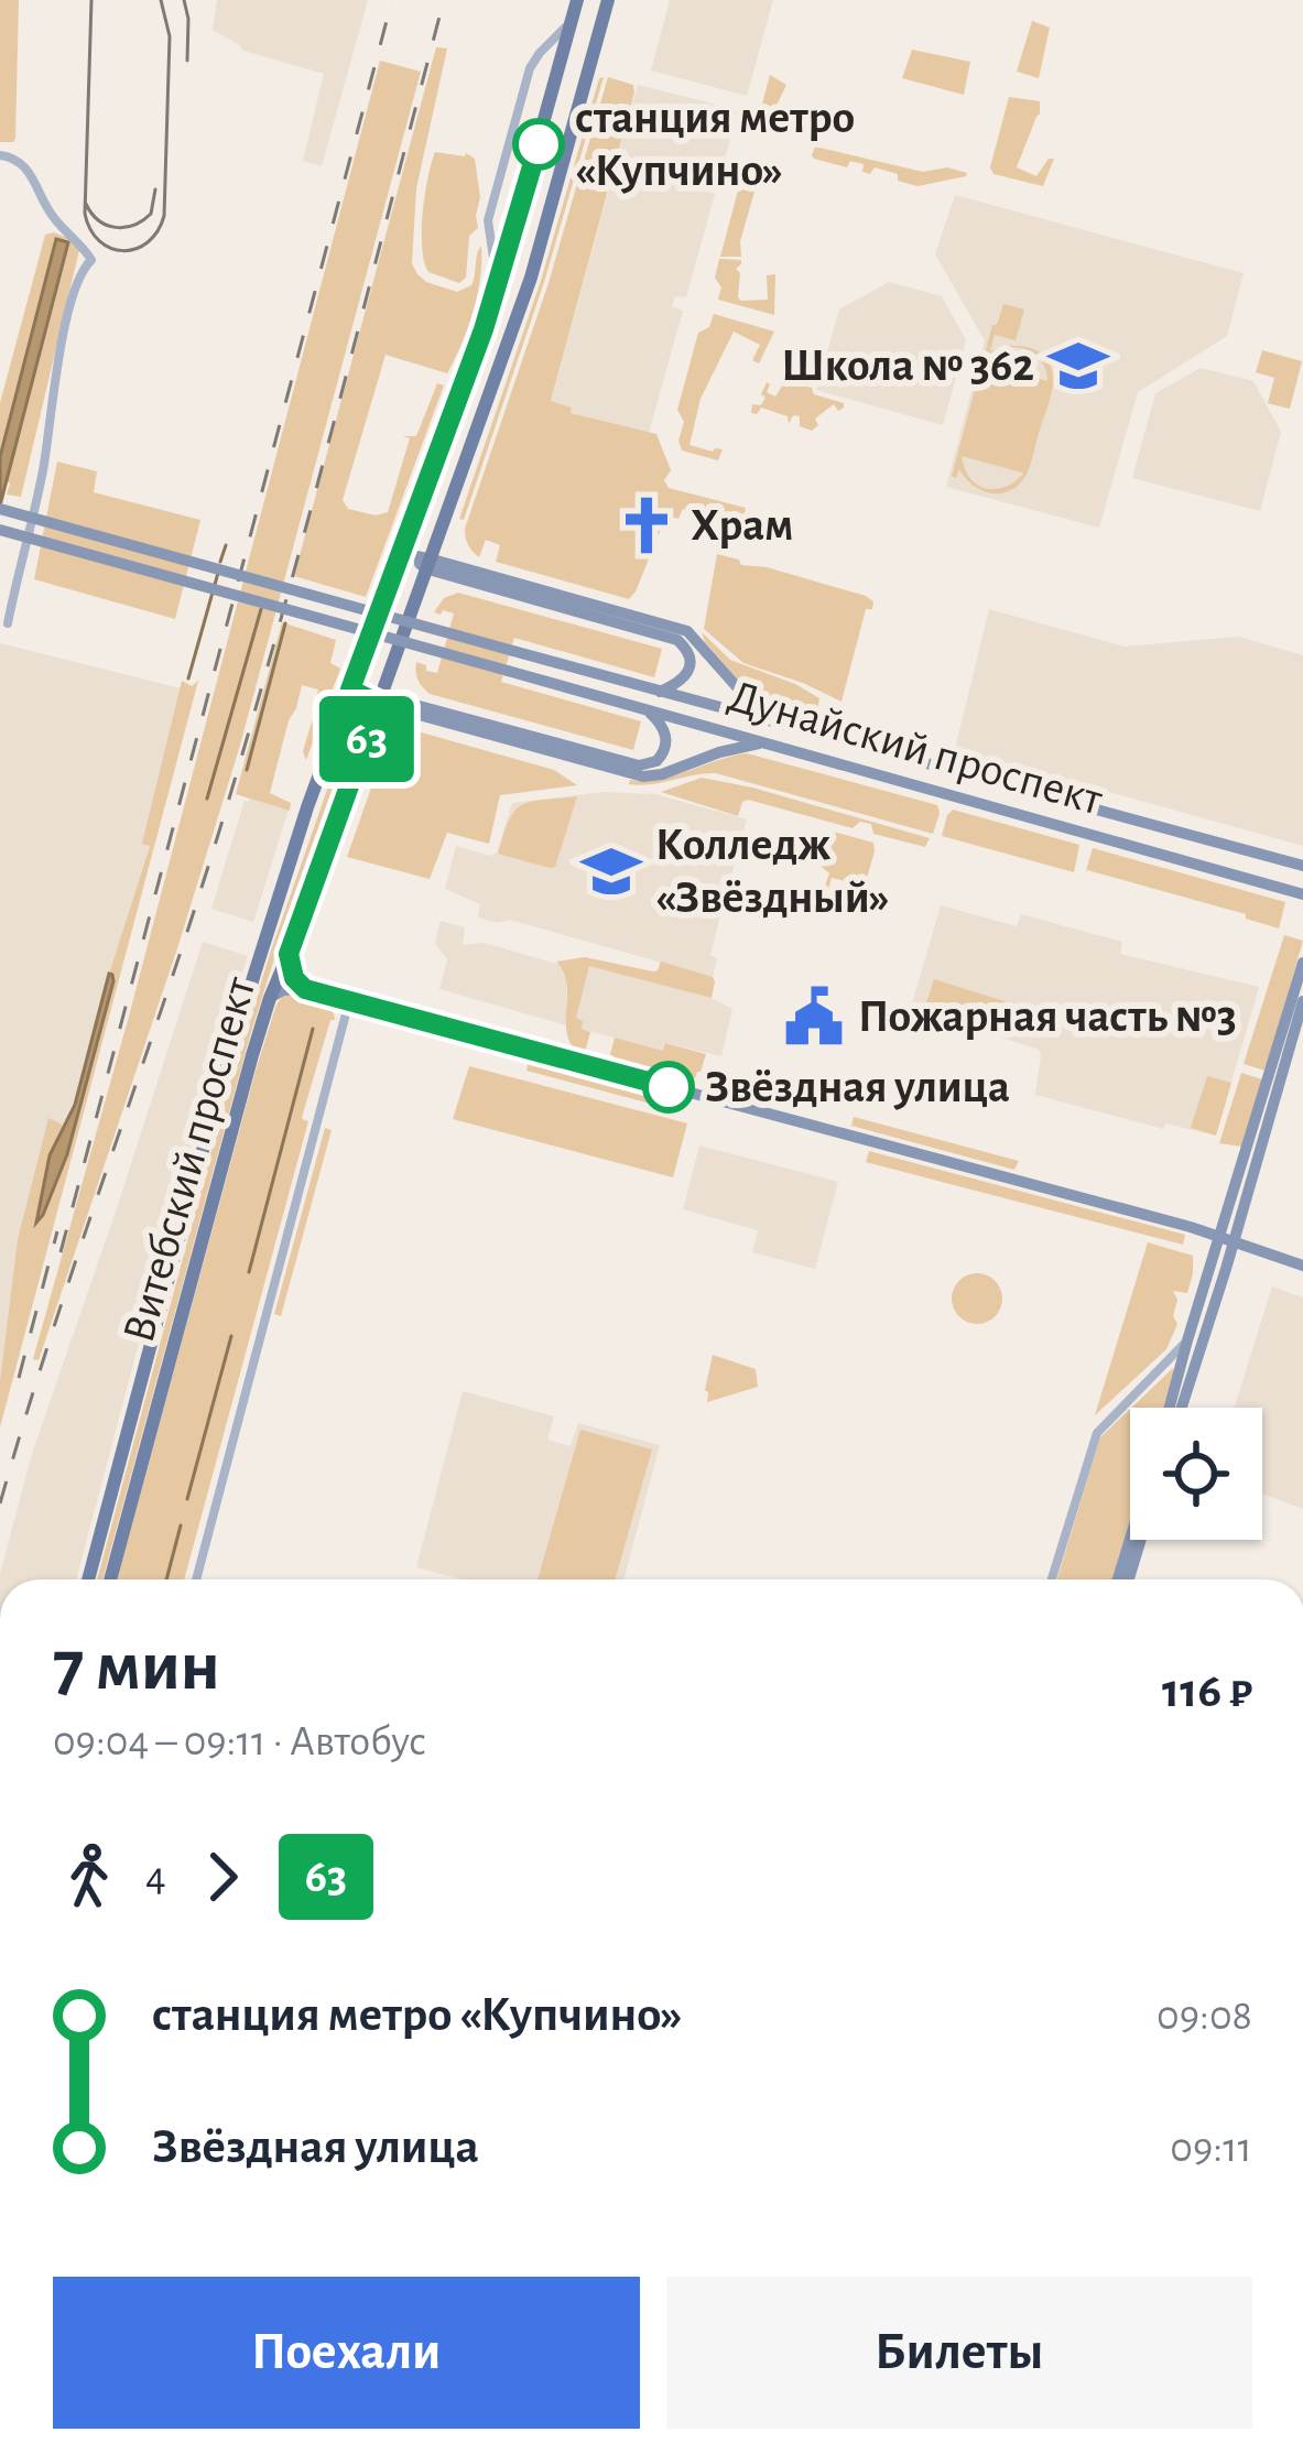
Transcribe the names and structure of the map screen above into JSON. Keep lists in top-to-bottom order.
{
  "streets": {
    "main road": ["Дунайский проспект", "Витебский проспект"]
  },
  "places": {
    "other": ["станция метро «Купчино»", "Звёздная улица"],
    "school or university": ["Школа № 362", "Колледж «Звёздный»"],
    "church": ["Храм"],
    "public building": ["Пожарная часть №3"]
  },
  "lines": ["bus line 63"],
  "page": {
    "on_map": "63",
    "heading": ["7 мин", "09:04 – 09:11 · Автобус", "116 ₽"],
    "legs": ["4", "63"],
    "list": [
      {
        "name": "станция метро «Купчино»",
        "value": "09:08"
      },
      {
        "name": "Звёздная улица",
        "value": "09:11"
      }
    ],
    "buttons": ["Поехали", "Билеты"]
  }
}
